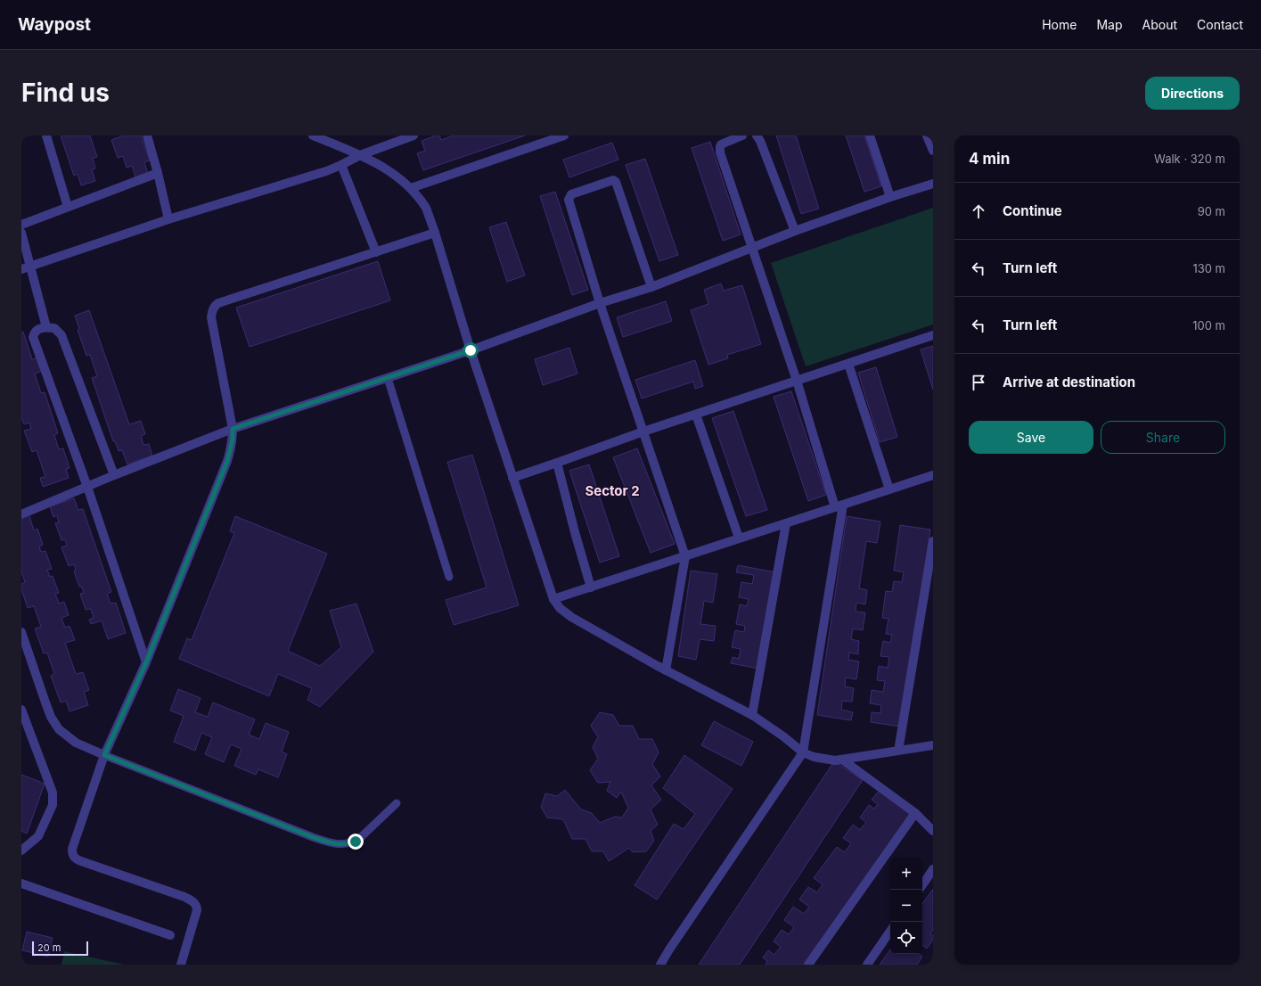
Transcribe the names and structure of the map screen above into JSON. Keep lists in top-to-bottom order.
{
  "districts": ["Sector 2"],
  "scale_bar": "20 m",
  "page": {
    "header": "Waypost",
    "nav": [
      "Home",
      "Map",
      "About",
      "Contact"
    ],
    "buttons": [
      "Directions",
      ["Save", "Share"]
    ],
    "title": "Find us",
    "heading": ["4 min", "Walk · 320 m"],
    "list": [
      ["Continue", "90 m"],
      ["Turn left", "130 m"],
      ["Turn left", "100 m"],
      "Arrive at destination"
    ],
    "map_buttons": ["+", "−"],
    "scale": "20 m"
  }
}
